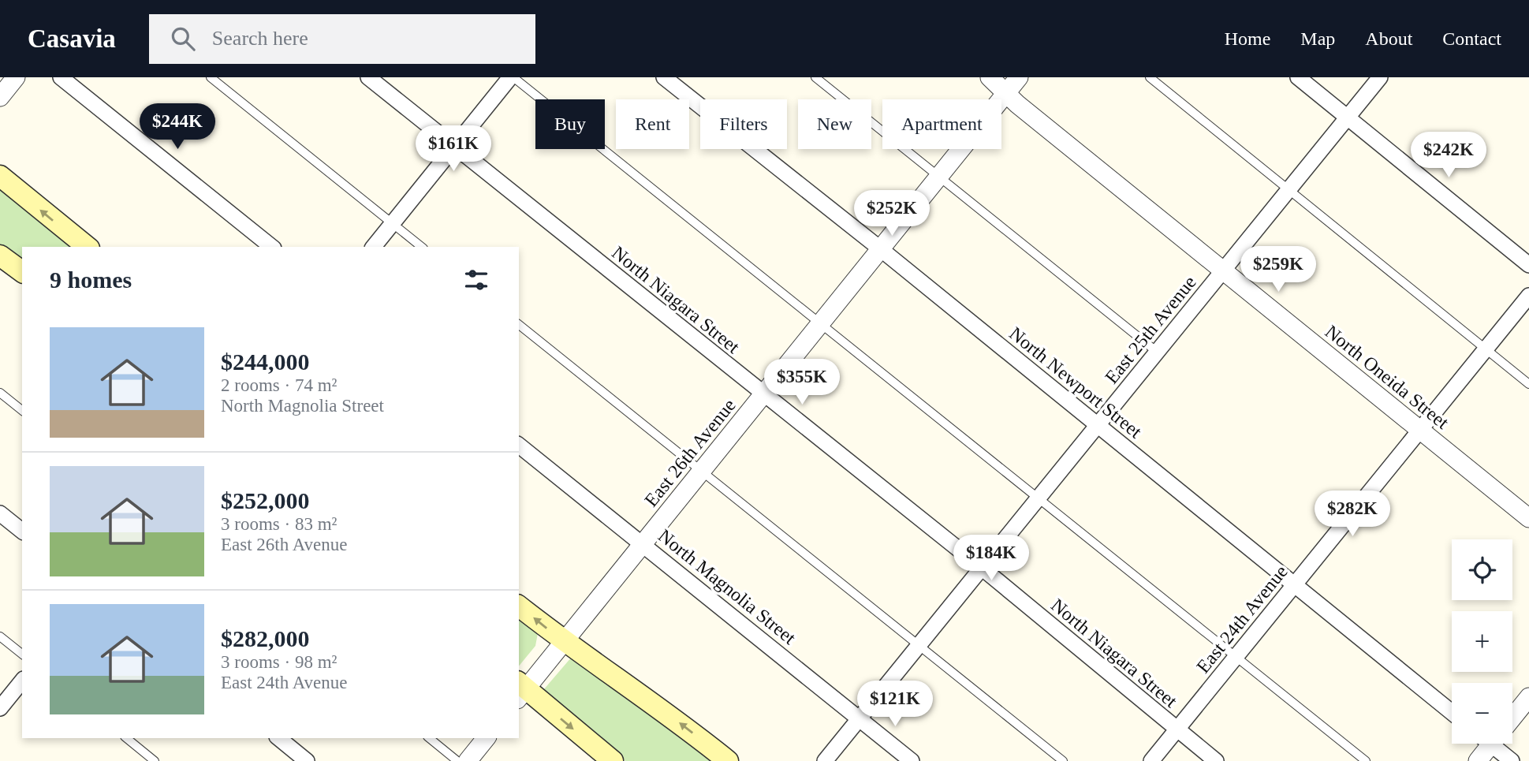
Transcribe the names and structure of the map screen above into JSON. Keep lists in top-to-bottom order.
{
  "streets": {
    "street": [
      "North Niagara Street",
      "East 25th Avenue",
      "North Oneida Street",
      "North Newport Street",
      "East 26th Avenue",
      "North Magnolia Street",
      "East 24th Avenue"
    ]
  },
  "crossings": [
    ["North Niagara Street", "East 25th Avenue"],
    ["North Niagara Street", "East 26th Avenue"],
    ["North Niagara Street", "East 24th Avenue"],
    ["East 25th Avenue", "North Oneida Street"],
    ["East 25th Avenue", "North Newport Street"],
    ["East 25th Avenue", "North Magnolia Street"],
    ["North Oneida Street", "East 26th Avenue"],
    ["North Oneida Street", "East 24th Avenue"],
    ["North Newport Street", "East 26th Avenue"],
    ["North Newport Street", "East 24th Avenue"],
    ["East 26th Avenue", "North Magnolia Street"]
  ],
  "page": {
    "header": "Casavia",
    "search": "Search here",
    "nav": [
      "Home",
      "Map",
      "About",
      "Contact"
    ],
    "chip": [
      "Buy",
      "Rent",
      "Filters",
      "New",
      "Apartment"
    ],
    "price": [
      "$244K",
      "$161K",
      "$242K",
      "$252K",
      "$259K",
      "$355K",
      "$282K",
      "$184K",
      "$121K"
    ],
    "heading": "9 homes",
    "list": [
      {
        "name": "$244,000",
        "note": "2 rooms · 74 m² · North Magnolia Street"
      },
      {
        "name": "$252,000",
        "note": "3 rooms · 83 m² · East 26th Avenue"
      },
      {
        "name": "$282,000",
        "note": "3 rooms · 98 m² · East 24th Avenue"
      }
    ],
    "map_buttons": ["+", "−"]
  }
}
